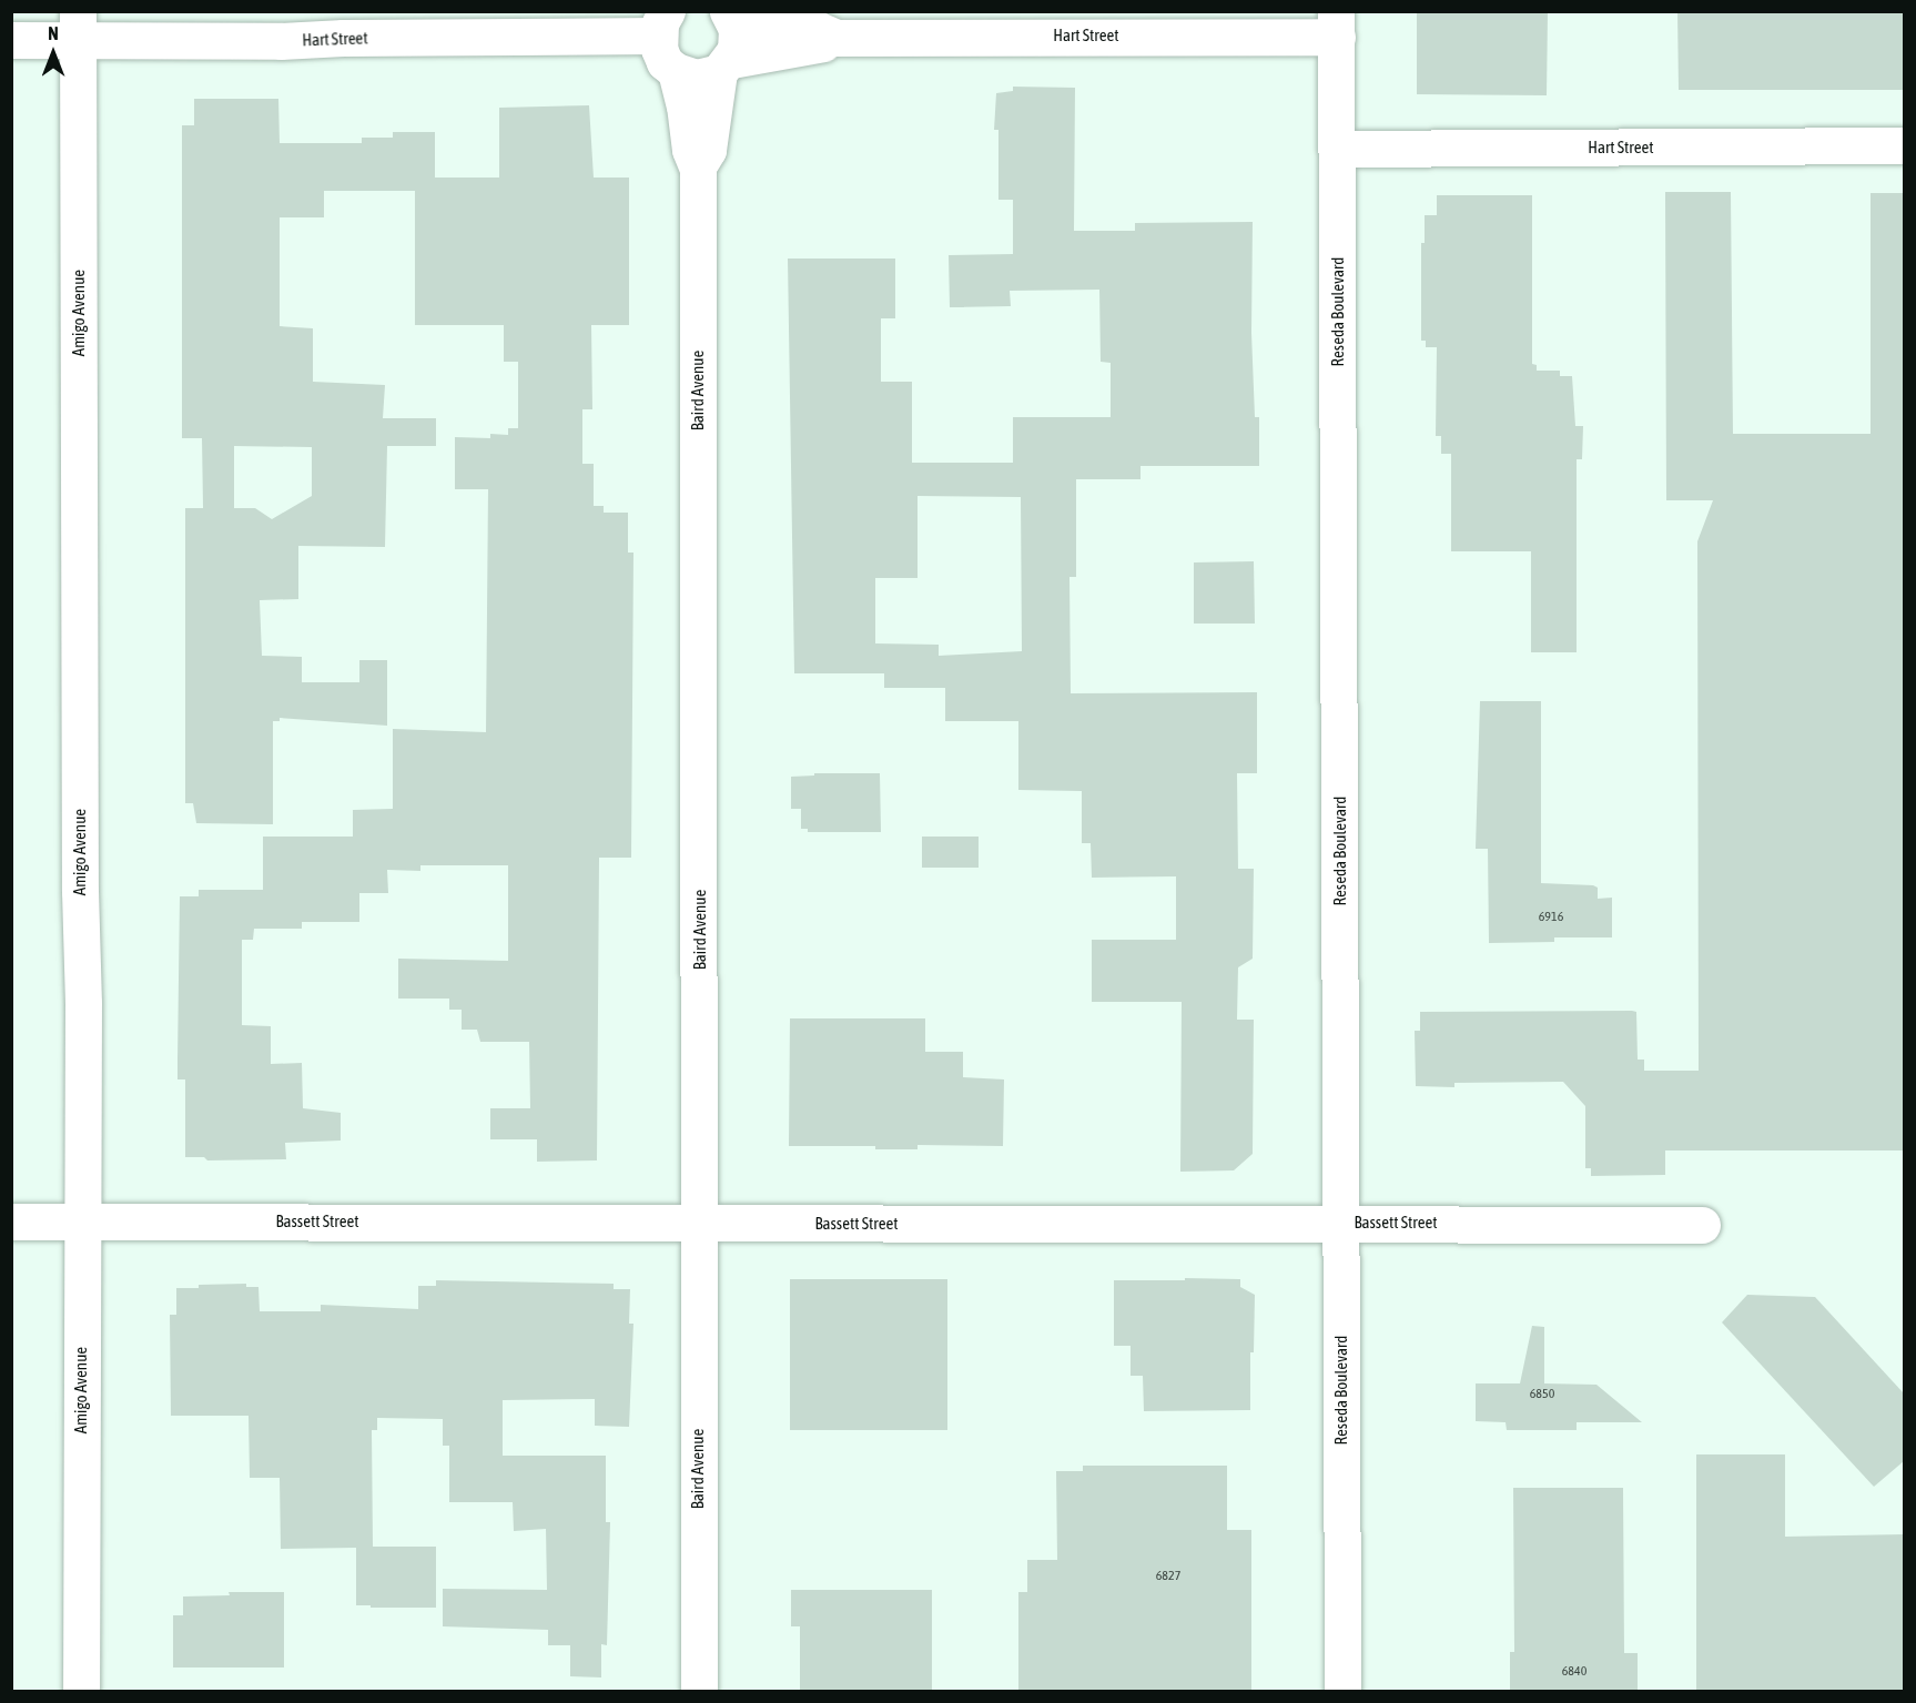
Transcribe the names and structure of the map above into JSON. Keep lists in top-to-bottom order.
{
  "streets": {
    "street": [
      "Hart Street",
      "Reseda Boulevard",
      "Amigo Avenue",
      "Baird Avenue",
      "Bassett Street"
    ]
  },
  "crossings": [
    ["Hart Street", "Reseda Boulevard"],
    ["Hart Street", "Amigo Avenue"],
    ["Hart Street", "Baird Avenue"],
    ["Reseda Boulevard", "Bassett Street"],
    ["Amigo Avenue", "Bassett Street"],
    ["Baird Avenue", "Bassett Street"]
  ],
  "house_numbers": [
    "6916",
    "6850",
    "6827",
    "6840"
  ],
  "north": "top"
}
